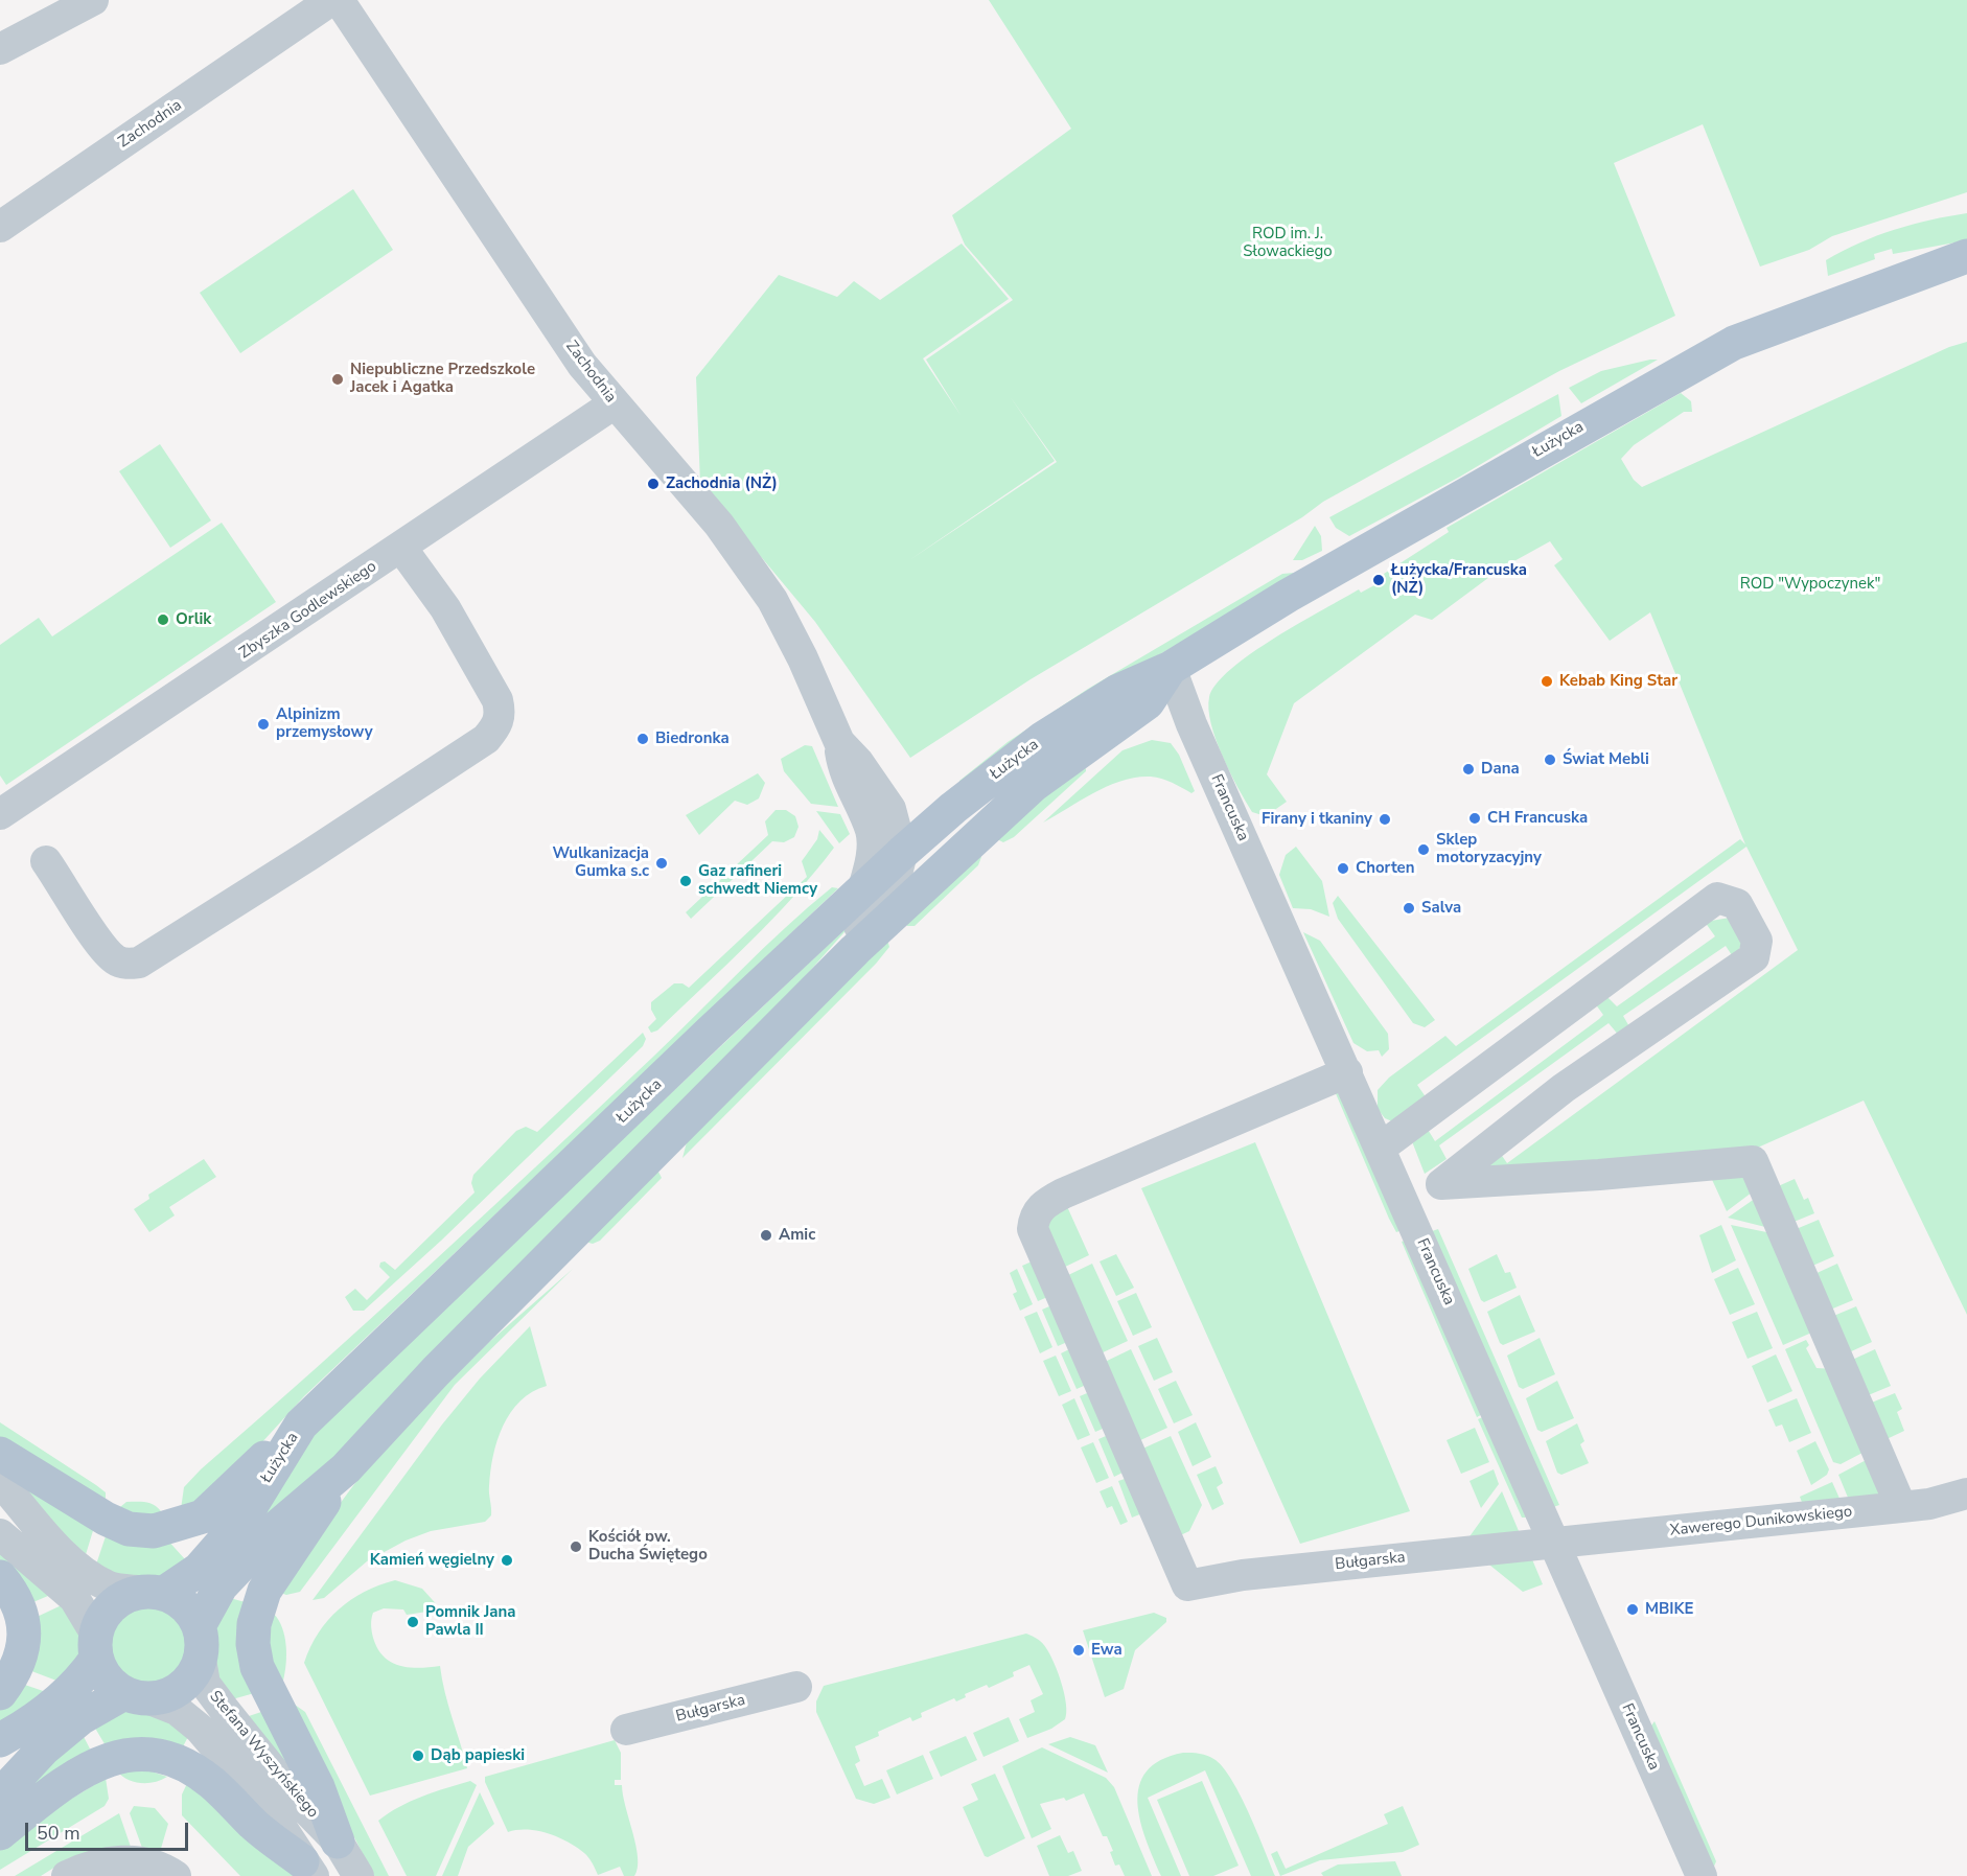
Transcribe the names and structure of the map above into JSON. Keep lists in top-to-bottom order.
{
  "streets": {
    "main road": ["Łużycka"],
    "street": [
      "Zachodnia",
      "Zbyszka Godlewskiego",
      "Francuska",
      "Xawerego Dunikowskiego",
      "Bułgarska",
      "Stefana Wyszyńskiego"
    ]
  },
  "crossings": [
    ["Zachodnia", "Zbyszka Godlewskiego"],
    ["Łużycka", "Francuska"],
    ["Łużycka", "Stefana Wyszyńskiego"],
    ["Francuska", "Xawerego Dunikowskiego"],
    ["Francuska", "Bułgarska"],
    ["Xawerego Dunikowskiego", "Bułgarska"]
  ],
  "parks": ["ROD im. J. Słowackiego", "ROD \"Wypoczynek\""],
  "places": [
    "Niepubliczne Przedszkole Jacek i Agatka",
    "Zachodnia (NŻ)",
    "Łużycka/Francuska (NŻ)",
    "Orlik",
    "Kebab King Star",
    "Alpinizm przemysłowy",
    "Biedronka",
    "Świat Mebli",
    "Dana",
    "CH Francuska",
    "Firany i tkaniny",
    "Sklep motoryzacyjny",
    "Wulkanizacja Gumka s.c",
    "Chorten",
    "Gaz rafineri schwedt Niemcy",
    "Salva",
    "Amic",
    "Kościół pw. Ducha Świętego",
    "Kamień węgielny",
    "MBIKE",
    "Pomnik Jana Pawla II",
    "Ewa",
    "Dąb papieski"
  ],
  "scale_bar": "50 m"
}
